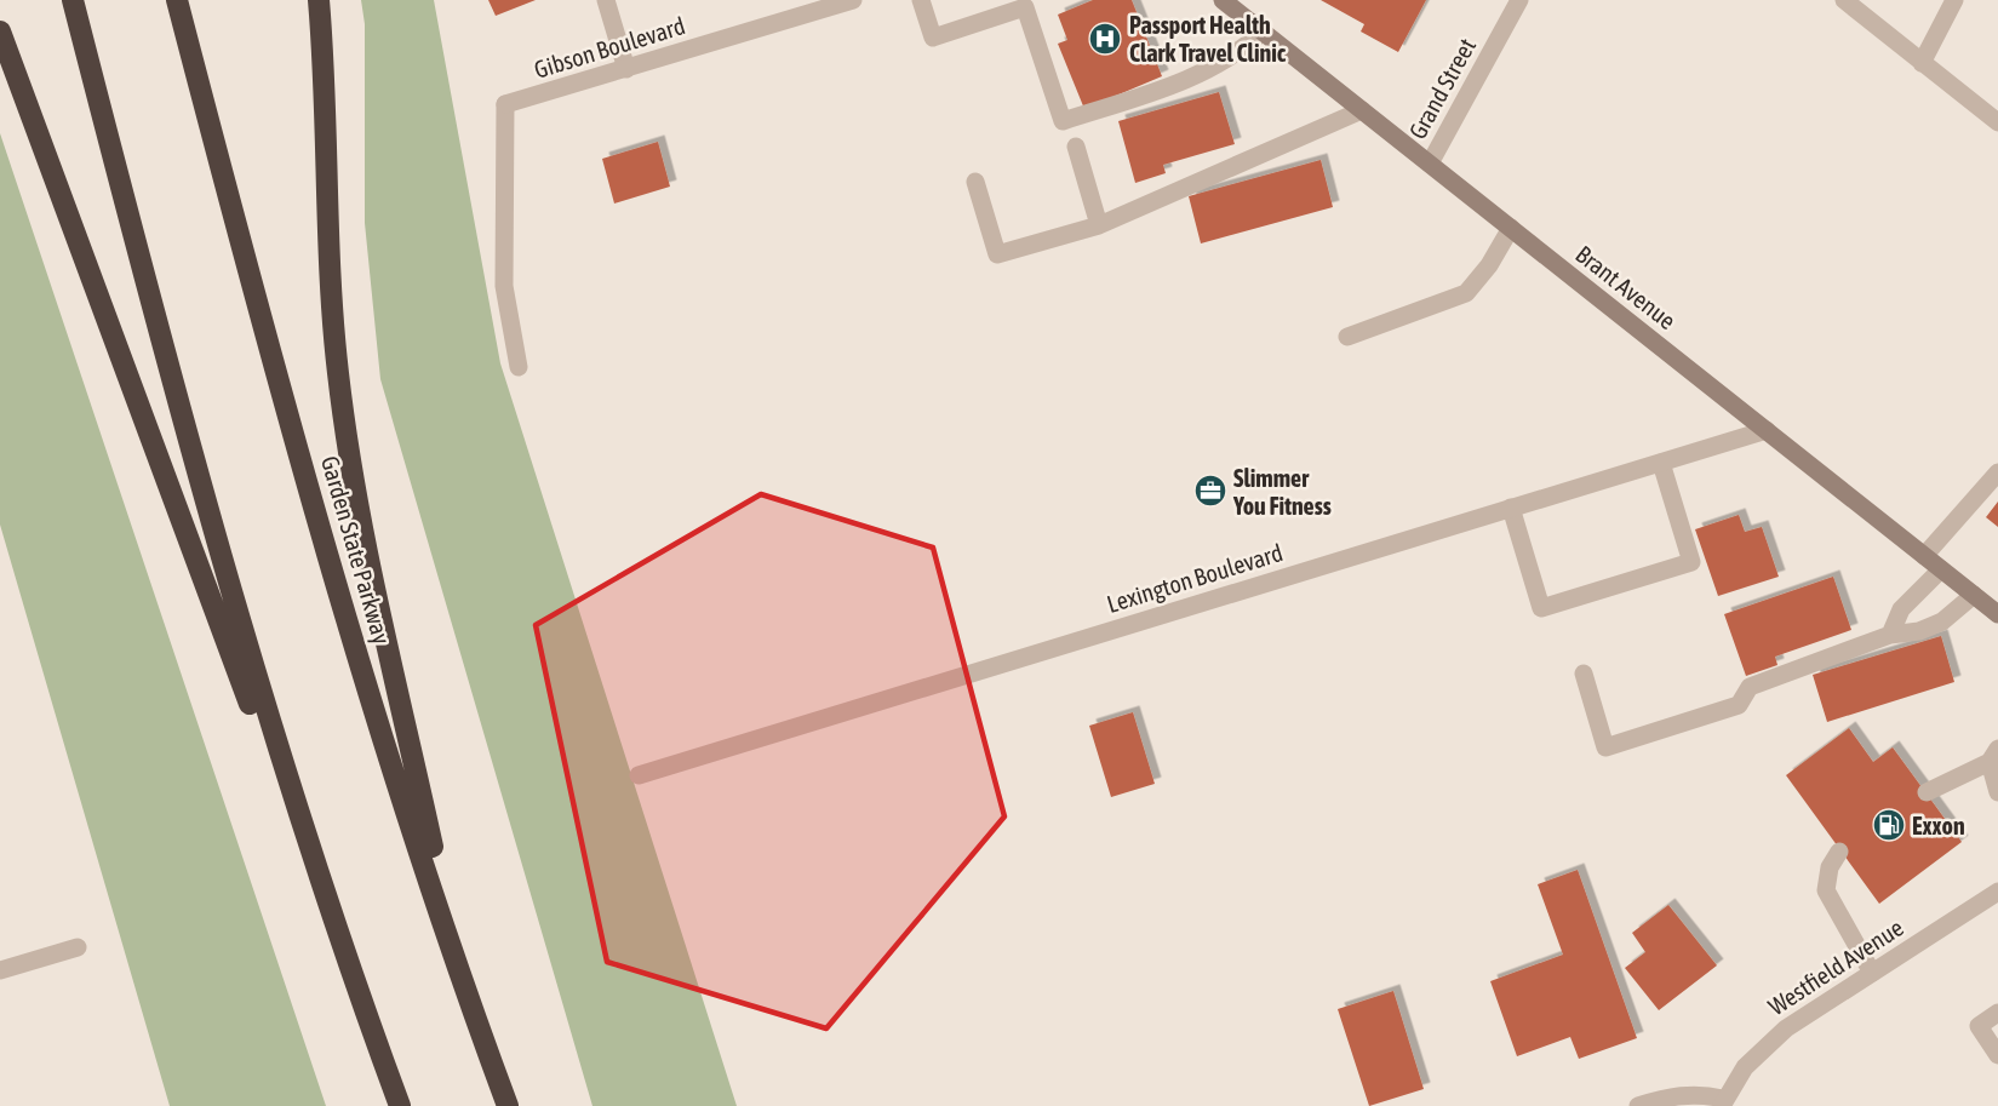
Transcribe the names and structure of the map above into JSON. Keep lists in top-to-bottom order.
{
  "streets": {
    "highway": ["Garden State Parkway"],
    "main road": ["Brant Avenue"],
    "street": [
      "Gibson Boulevard",
      "Grand Street",
      "Lexington Boulevard",
      "Westfield Avenue"
    ]
  },
  "crossings": [
    ["Grand Street", "Brant Avenue"],
    ["Brant Avenue", "Lexington Boulevard"]
  ],
  "places": {
    "hospital": ["Passport Health Clark Travel Clinic"],
    "office": ["Slimmer You Fitness"],
    "fuel station": ["Exxon"]
  }
}
